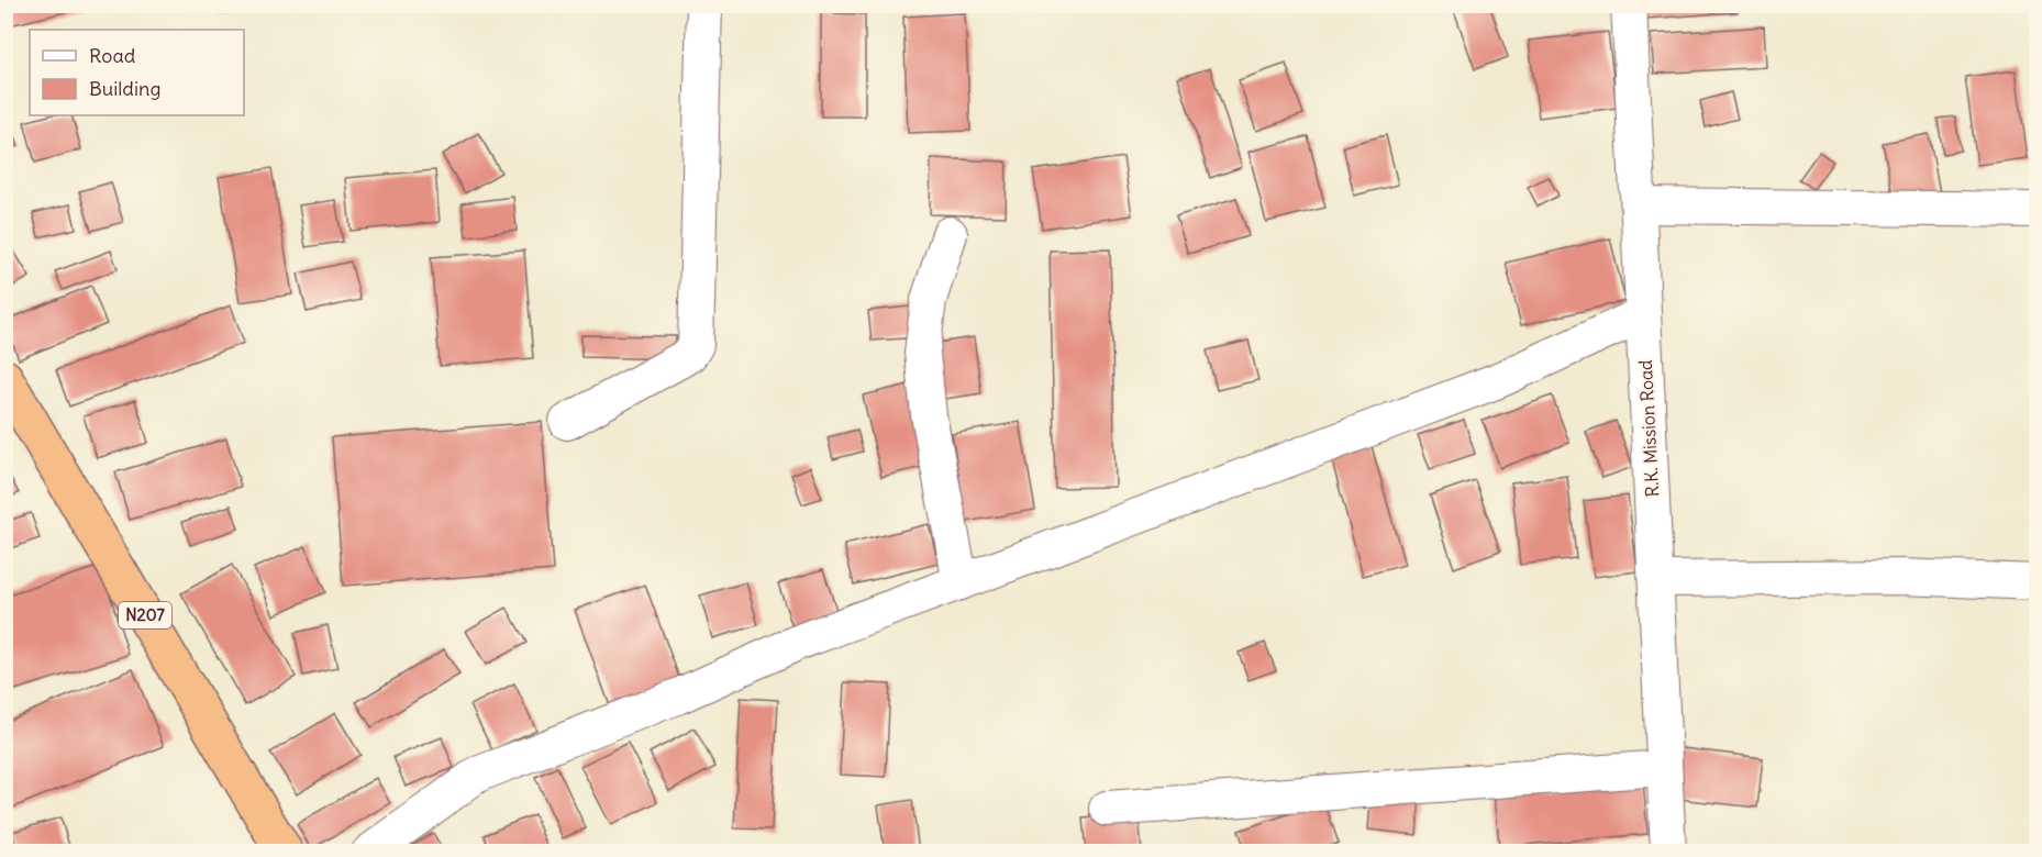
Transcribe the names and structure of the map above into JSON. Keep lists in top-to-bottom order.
{
  "streets": {
    "highway": ["N207"],
    "street": ["R.K. Mission Road"]
  },
  "legend": ["Road", "Building"]
}
